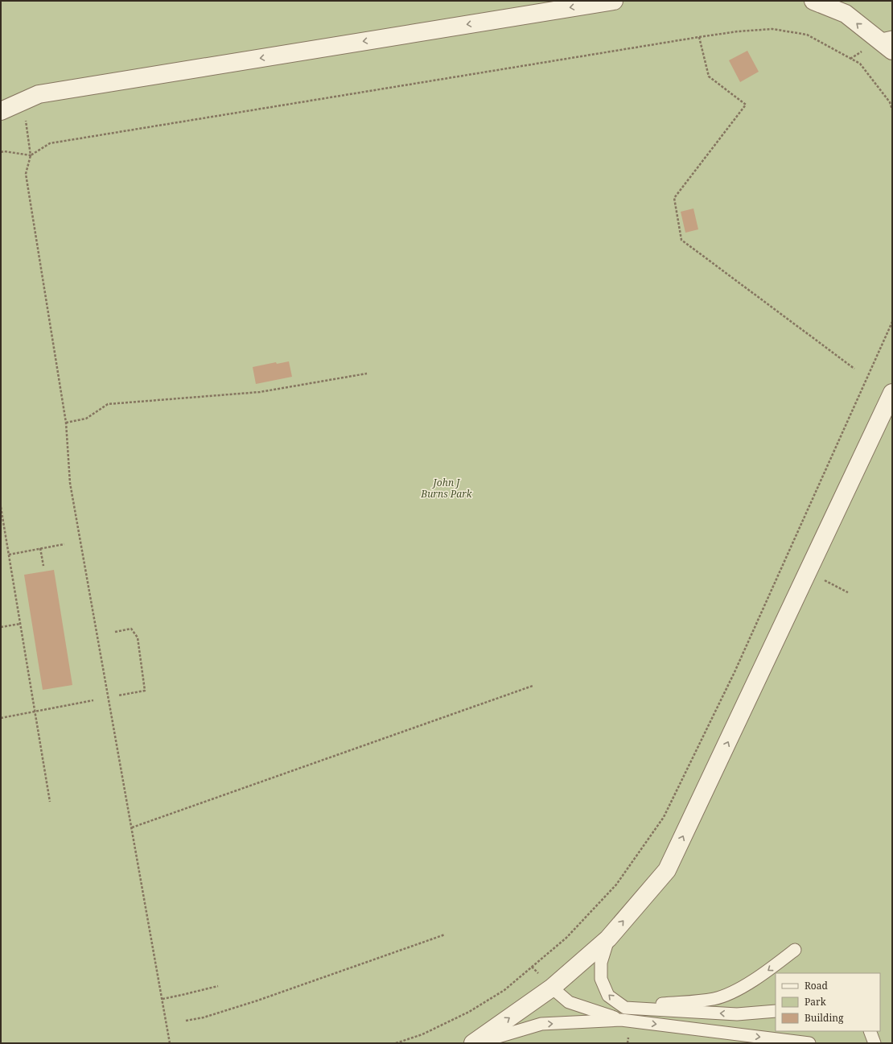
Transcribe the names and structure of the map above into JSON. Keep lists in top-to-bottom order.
{
  "parks": ["John J Burns Park"],
  "legend": ["Road", "Park", "Building"]
}
